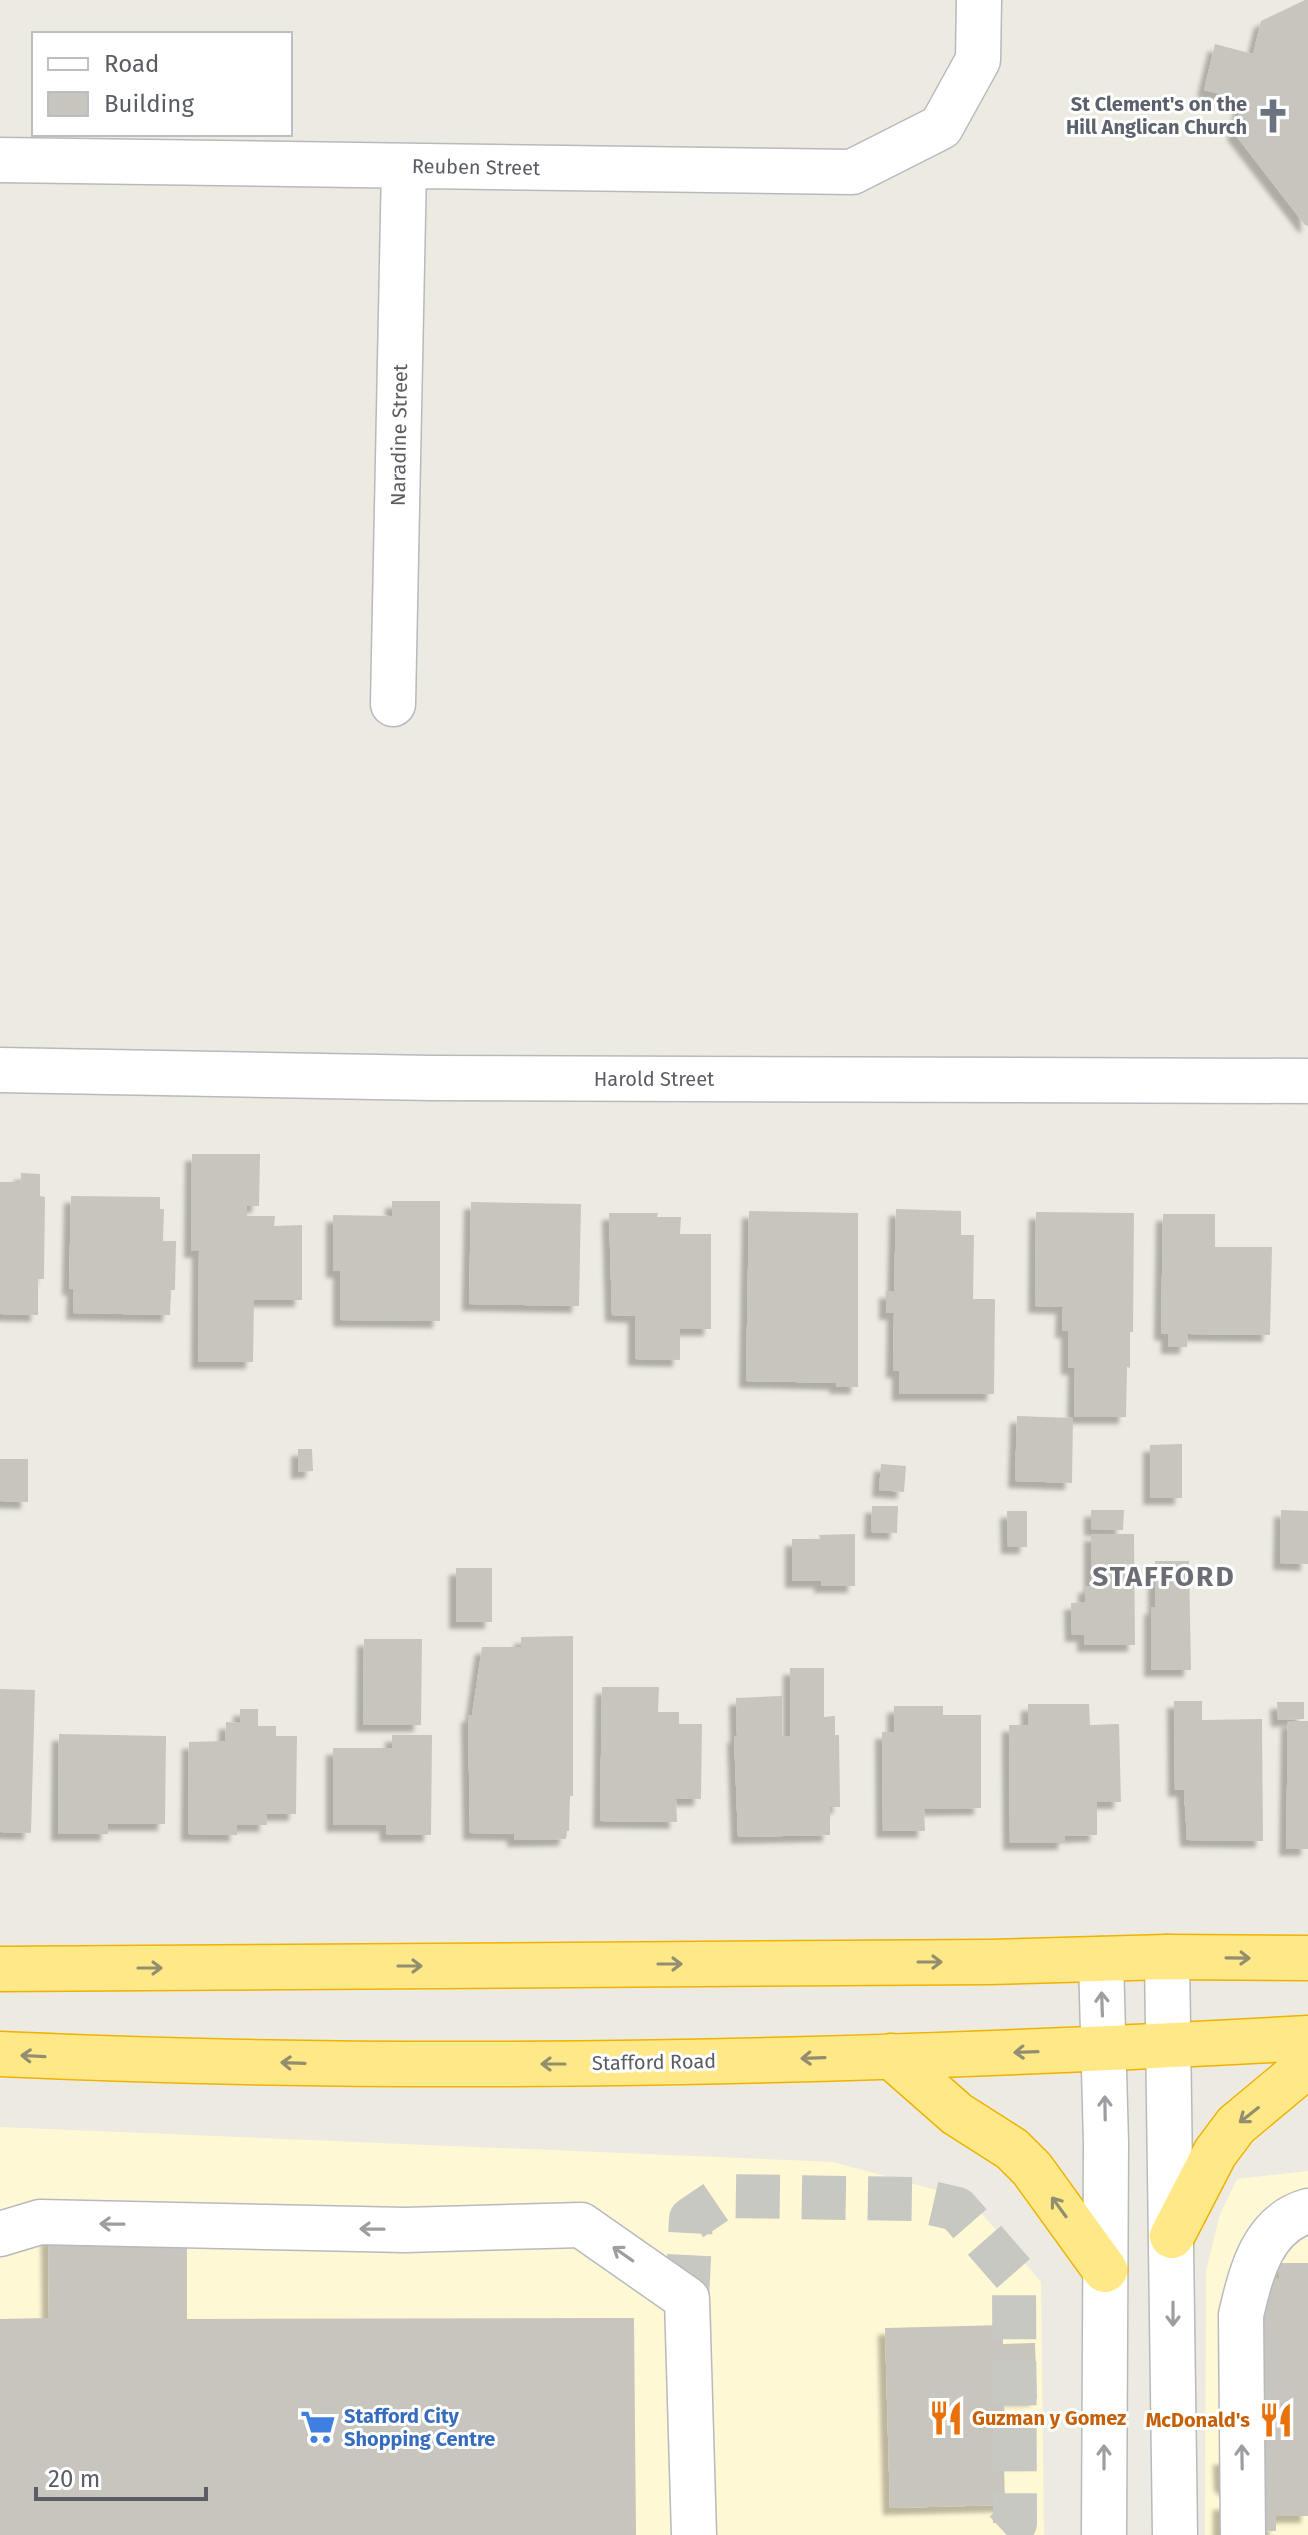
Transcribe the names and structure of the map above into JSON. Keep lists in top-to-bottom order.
{
  "streets": {
    "highway": ["Stafford Road"],
    "street": ["Reuben Street", "Naradine Street", "Harold Street"]
  },
  "crossings": [
    ["Reuben Street", "Naradine Street"]
  ],
  "districts": ["STAFFORD"],
  "places": {
    "church": ["St Clement's on the Hill Anglican Church"],
    "restaurant": ["Guzman y Gomez", "McDonald's"],
    "supermarket": ["Stafford City Shopping Centre"]
  },
  "legend": ["Road", "Building"],
  "scale_bar": "20 m"
}
